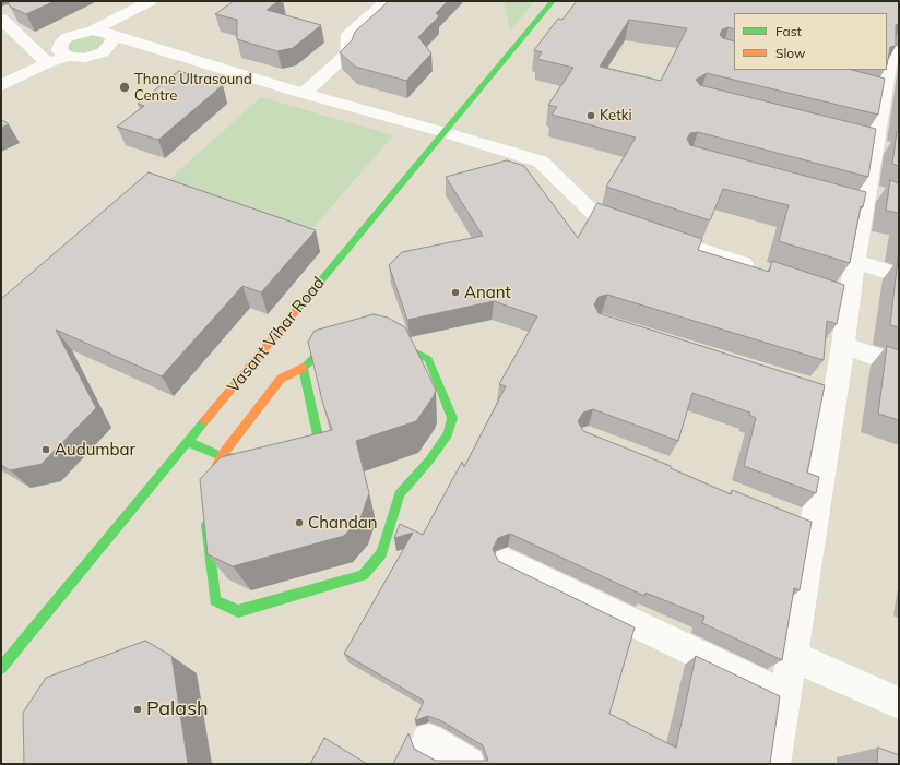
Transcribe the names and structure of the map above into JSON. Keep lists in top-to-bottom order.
{
  "streets": {
    "street": ["Vasant Vihar Road"]
  },
  "places": [
    "Thane Ultrasound Centre",
    "Ketki",
    "Anant",
    "Audumbar",
    "Chandan",
    "Palash"
  ],
  "legend": ["Fast", "Slow"]
}
